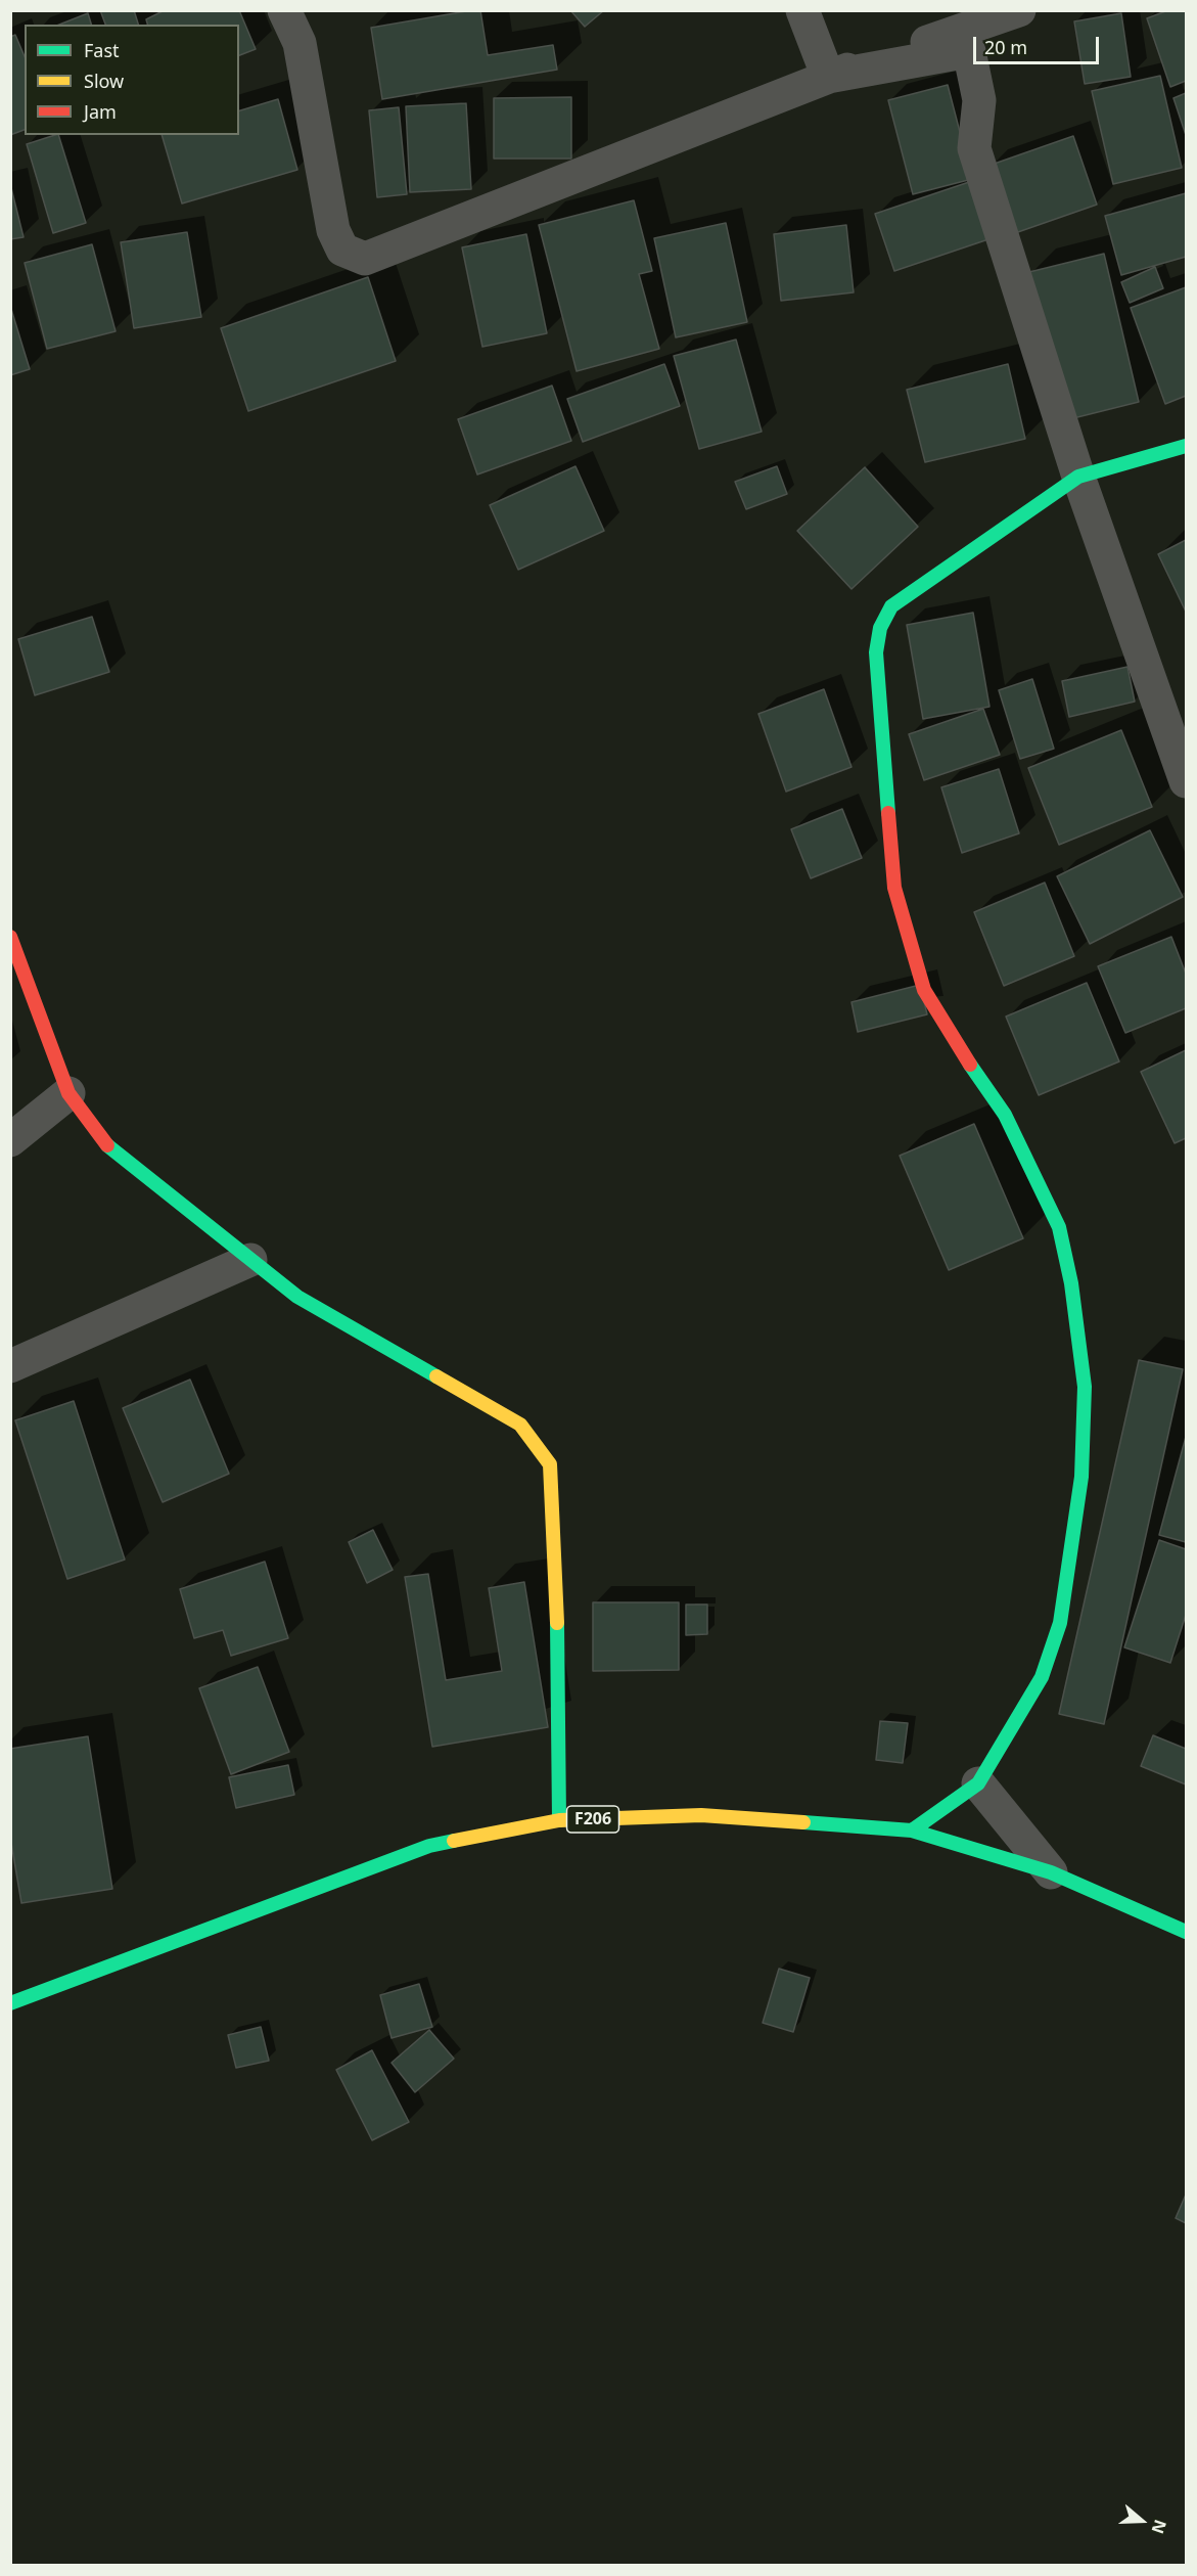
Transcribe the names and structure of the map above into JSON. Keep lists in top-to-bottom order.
{
  "streets": {
    "street": ["F206"]
  },
  "legend": ["Fast", "Slow", "Jam"],
  "scale_bar": "20 m",
  "north": "right"
}
